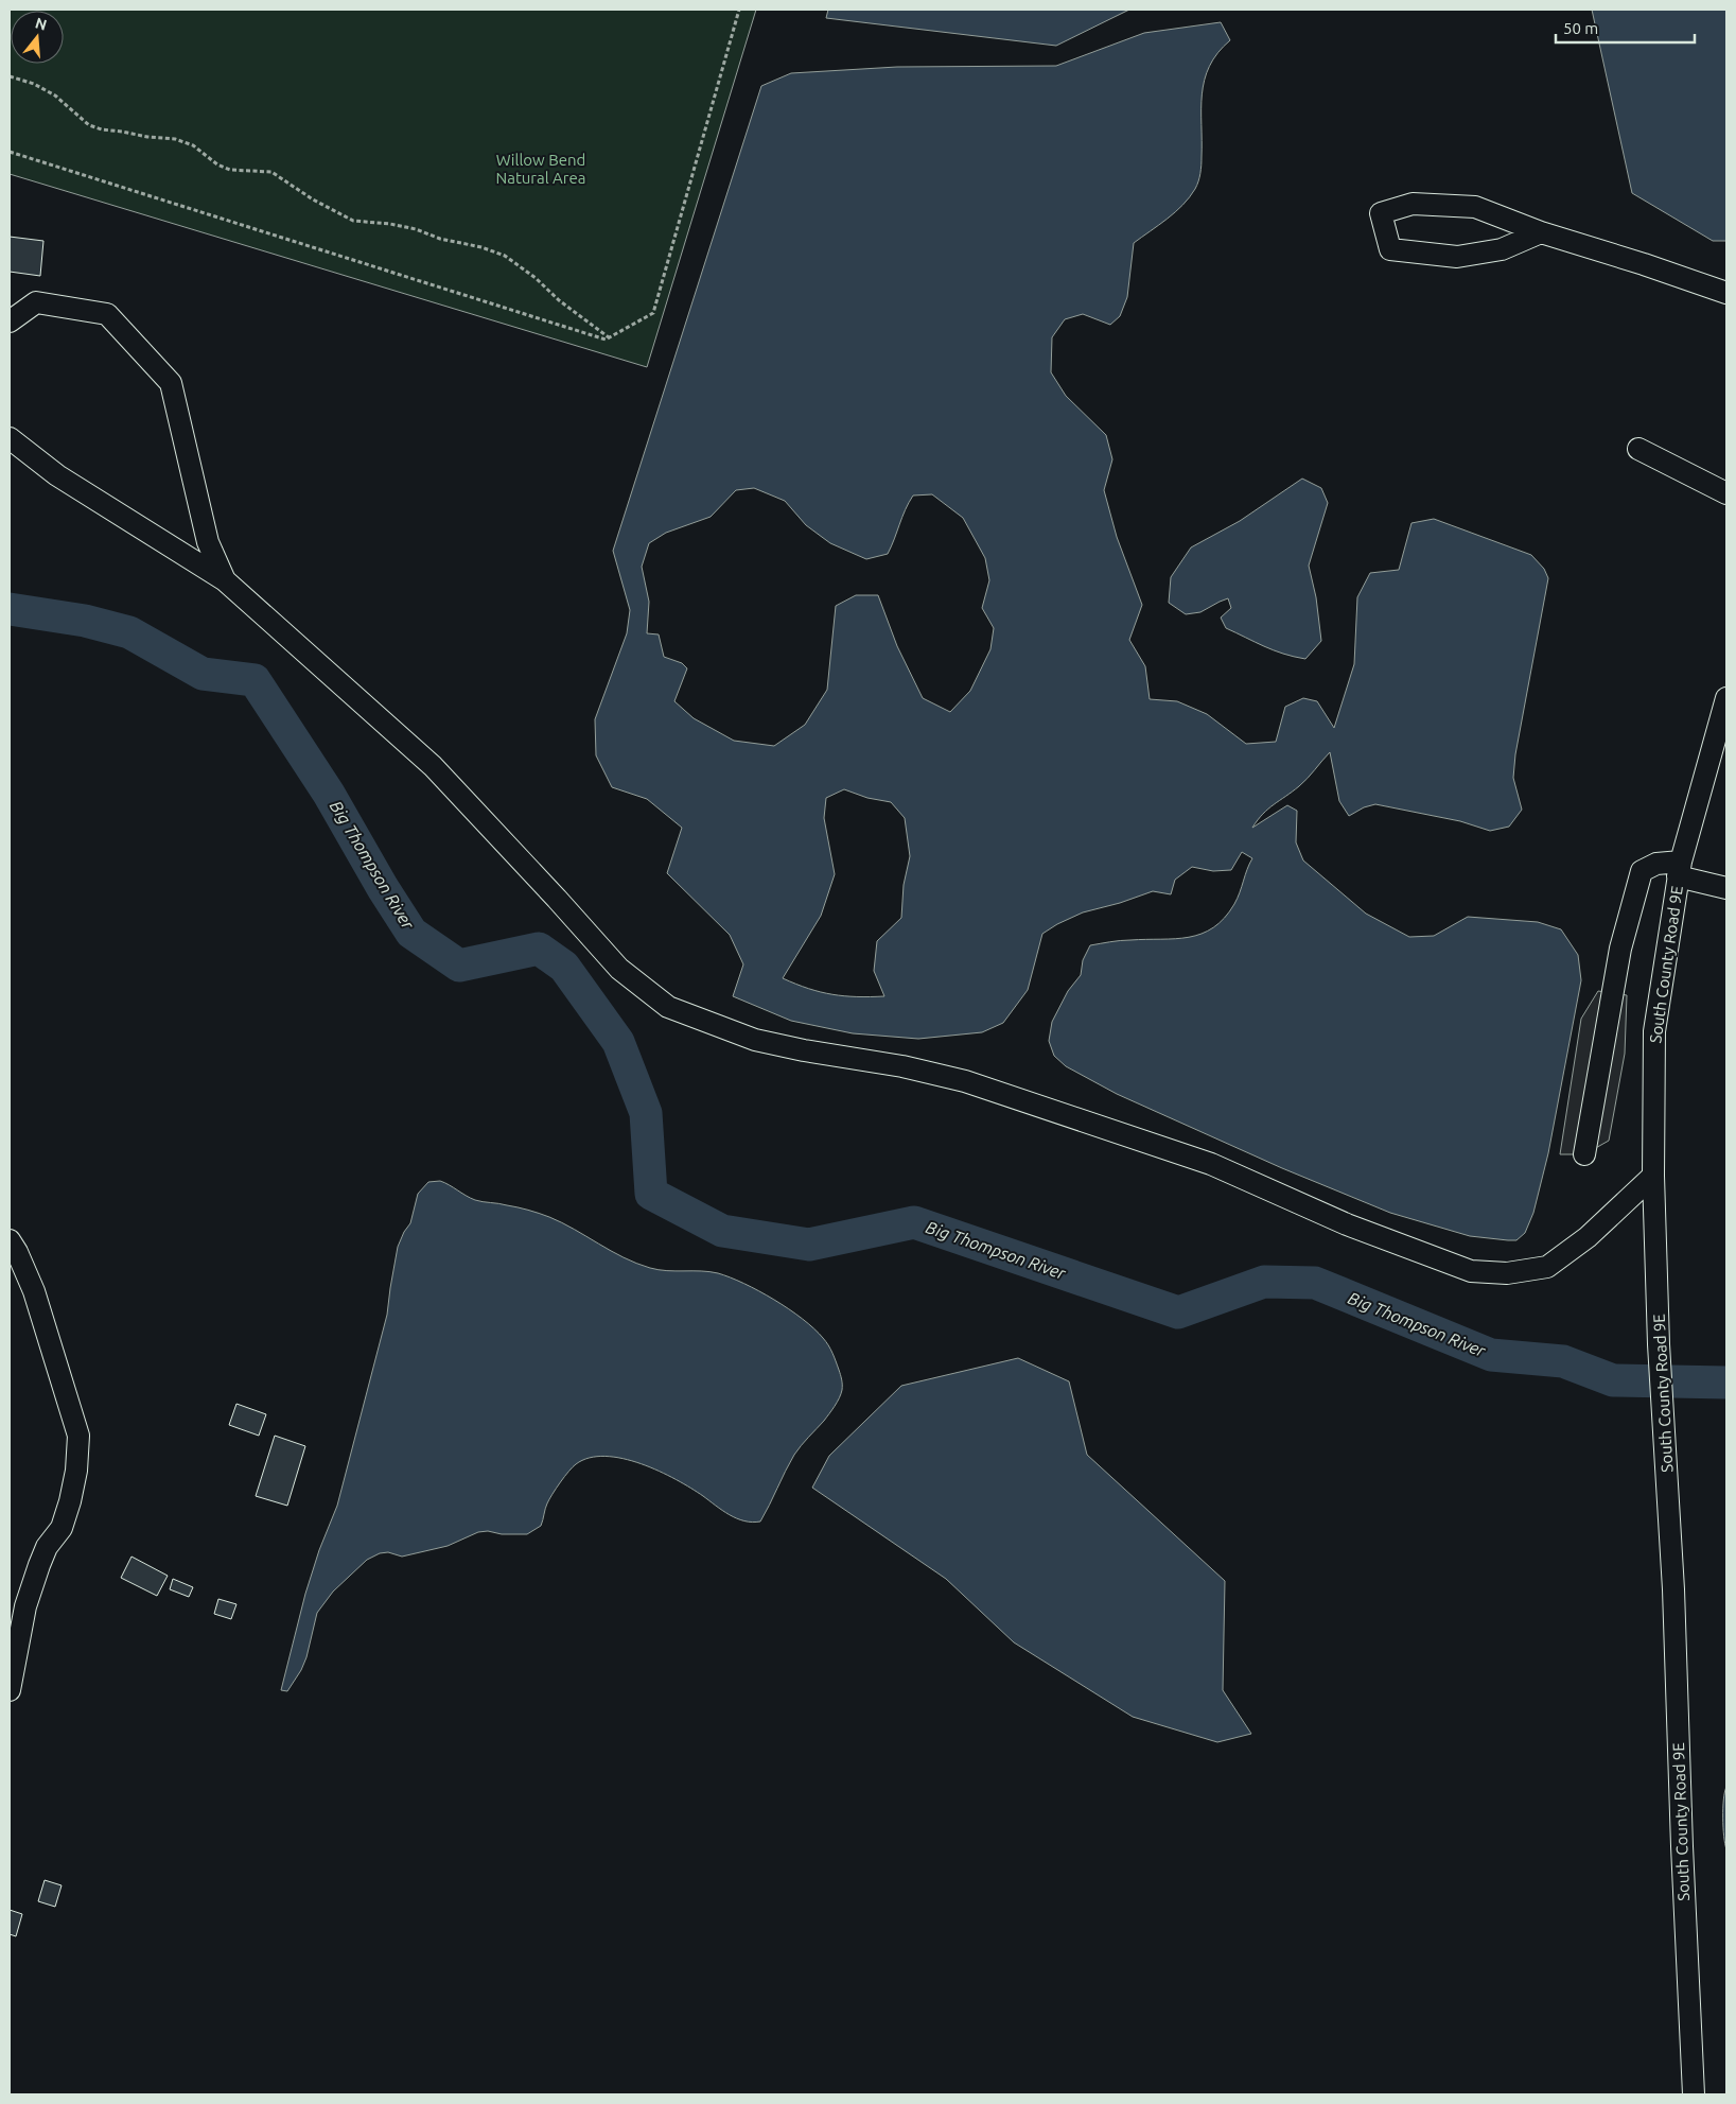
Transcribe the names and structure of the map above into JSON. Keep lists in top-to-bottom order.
{
  "streets": {
    "street": ["South County Road 9E"]
  },
  "water": ["Big Thompson River"],
  "parks": ["Willow Bend Natural Area"],
  "scale_bar": "50 m",
  "north": "top"
}
